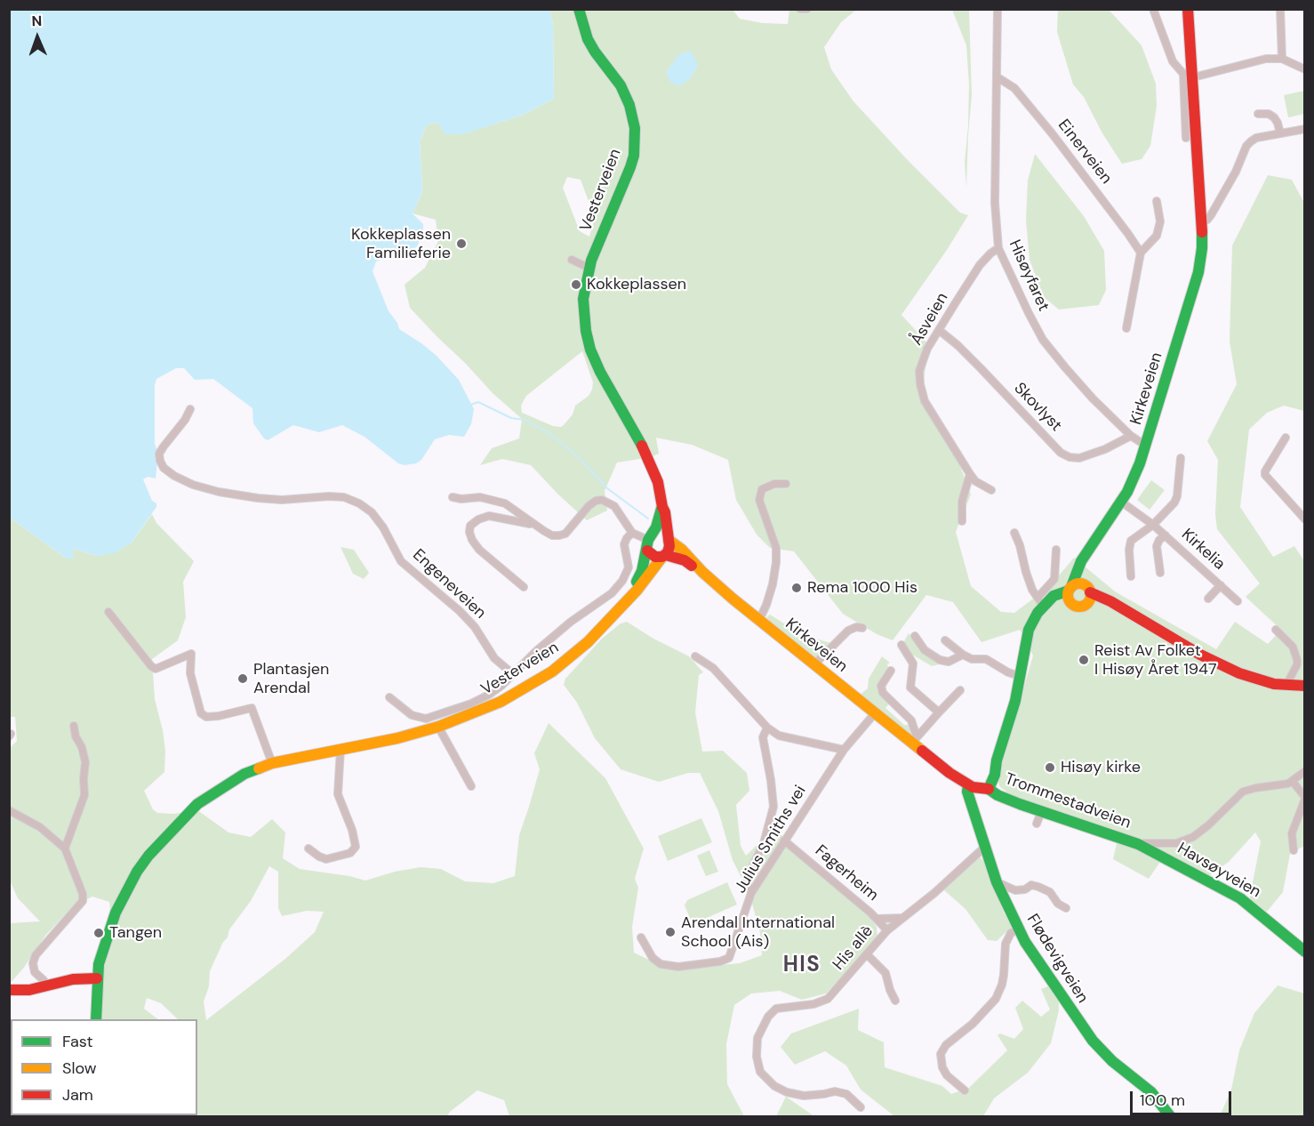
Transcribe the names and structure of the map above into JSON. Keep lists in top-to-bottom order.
{
  "streets": {
    "main road": [
      "Vesterveien",
      "Kirkeveien",
      "Trommestadveien",
      "Havsøyveien",
      "Flødevigveien"
    ],
    "street": [
      "Einerveien",
      "Hisøyfaret",
      "Åsveien",
      "Skovlyst",
      "Kirkelia",
      "Engeneveien",
      "Julius Smiths vei",
      "Fagerheim",
      "His allè"
    ]
  },
  "crossings": [
    ["Einerveien", "Hisøyfaret"],
    ["Vesterveien", "Kirkeveien"],
    ["Hisøyfaret", "Åsveien"],
    ["Hisøyfaret", "Kirkeveien"],
    ["Hisøyfaret", "Skovlyst"],
    ["Åsveien", "Skovlyst"],
    ["Kirkeveien", "Kirkelia"],
    ["Kirkeveien", "Trommestadveien"],
    ["Kirkeveien", "Julius Smiths vei"],
    ["Kirkeveien", "Fagerheim"],
    ["Kirkeveien", "His allè"],
    ["Kirkeveien", "Flødevigveien"],
    ["Trommestadveien", "Havsøyveien"],
    ["Julius Smiths vei", "Fagerheim"],
    ["Julius Smiths vei", "His allè"],
    ["Julius Smiths vei", "Flødevigveien"],
    ["Fagerheim", "His allè"],
    ["Fagerheim", "Flødevigveien"],
    ["His allè", "Flødevigveien"]
  ],
  "districts": ["HIS"],
  "places": [
    "Kokkeplassen Familieferie",
    "Kokkeplassen",
    "Rema 1000 His",
    "Reist Av Folket I Hisøy Året 1947",
    "Plantasjen Arendal",
    "Hisøy kirke",
    "Arendal International School (Ais)",
    "Tangen"
  ],
  "legend": ["Fast", "Slow", "Jam"],
  "scale_bar": "100 m",
  "north": "top"
}
